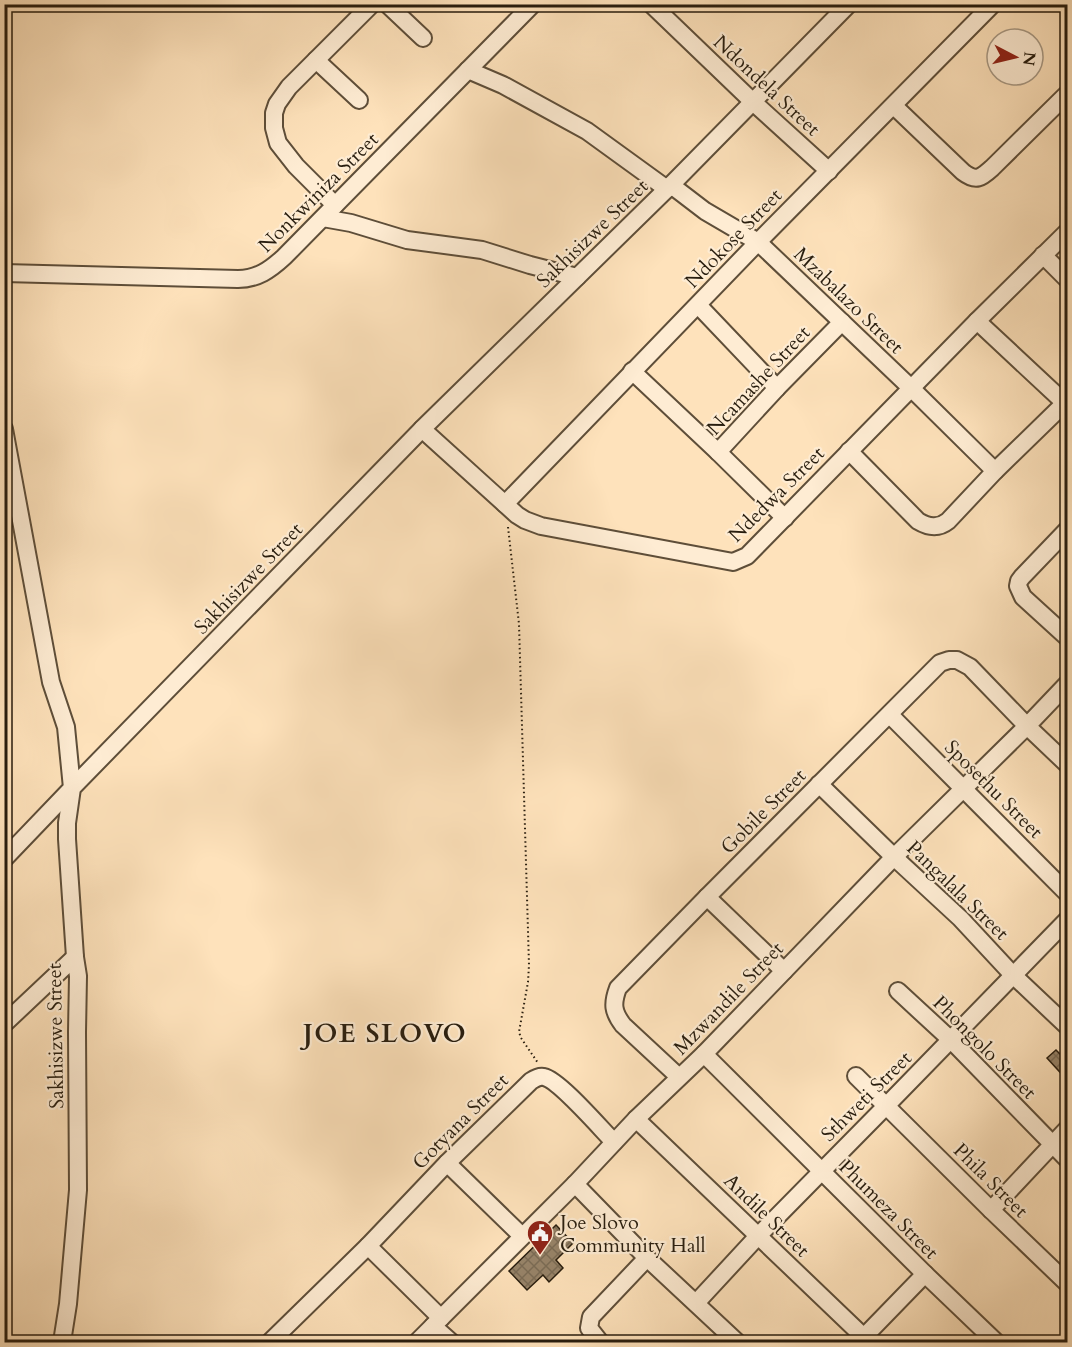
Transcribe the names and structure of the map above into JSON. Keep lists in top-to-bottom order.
{
  "streets": {
    "street": [
      "Ndondela Street",
      "Nonkwiniza Street",
      "Sakhisizwe Street",
      "Ndokose Street",
      "Mzabalazo Street",
      "Ncamashe Street",
      "Ndedwa Street",
      "Sposethu Street",
      "Gobile Street",
      "Pangalala Street",
      "Mzwandile Street",
      "Phongolo Street",
      "Sthweti Street",
      "Gotyana Street",
      "Phila Street",
      "Phumeza Street",
      "Andile Street"
    ]
  },
  "crossings": [
    ["Ndondela Street", "Sakhisizwe Street"],
    ["Ndondela Street", "Ndokose Street"],
    ["Nonkwiniza Street", "Mzabalazo Street"],
    ["Sakhisizwe Street", "Mzabalazo Street"],
    ["Sakhisizwe Street", "Ndedwa Street"],
    ["Ndokose Street", "Mzabalazo Street"],
    ["Ndokose Street", "Ndedwa Street"],
    ["Mzabalazo Street", "Ncamashe Street"],
    ["Mzabalazo Street", "Ndedwa Street"],
    ["Ncamashe Street", "Ndedwa Street"],
    ["Sposethu Street", "Gobile Street"],
    ["Sposethu Street", "Mzwandile Street"],
    ["Gobile Street", "Pangalala Street"],
    ["Gobile Street", "Mzwandile Street"],
    ["Pangalala Street", "Mzwandile Street"],
    ["Pangalala Street", "Sthweti Street"],
    ["Mzwandile Street", "Phumeza Street"],
    ["Mzwandile Street", "Andile Street"],
    ["Phongolo Street", "Sthweti Street"],
    ["Sthweti Street", "Phila Street"],
    ["Sthweti Street", "Phumeza Street"],
    ["Sthweti Street", "Andile Street"]
  ],
  "districts": ["JOE SLOVO"],
  "places": {
    "public building": ["Joe Slovo Community Hall"]
  },
  "north": "right"
}
